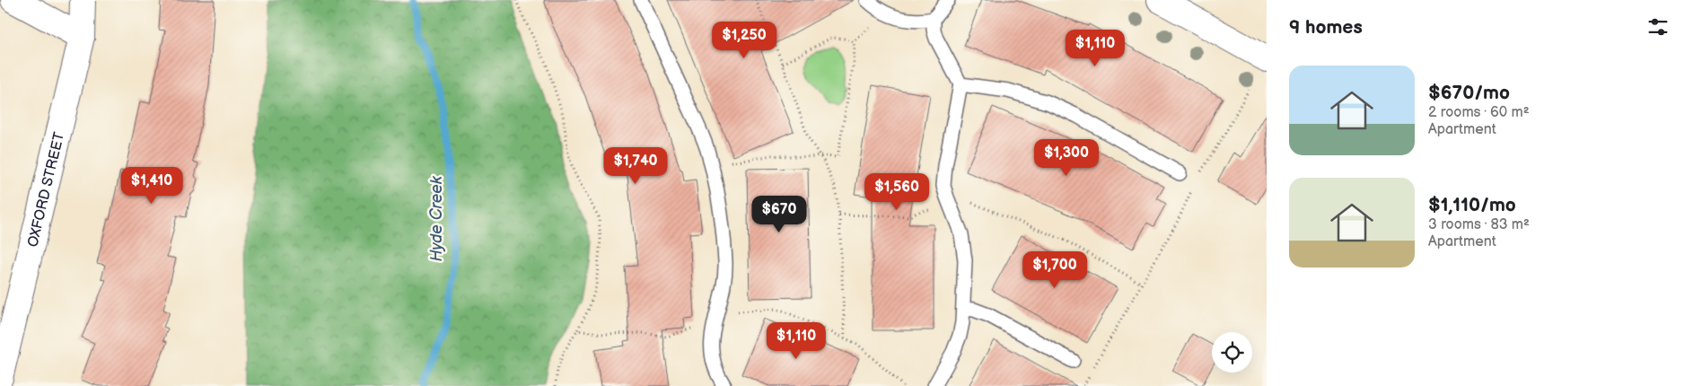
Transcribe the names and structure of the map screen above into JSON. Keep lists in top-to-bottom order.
{
  "streets": {
    "street": ["OXFORD STREET"]
  },
  "water": ["Hyde Creek"],
  "page": {
    "heading": "9 homes",
    "price": [
      "$1,250",
      "$1,110",
      "$1,300",
      "$1,740",
      "$1,410",
      "$1,560",
      "$670",
      "$1,700",
      "$1,110"
    ],
    "list": [
      {
        "name": "$670/mo",
        "note": "2 rooms · 60 m² · Apartment"
      },
      {
        "name": "$1,110/mo",
        "note": "3 rooms · 83 m² · Apartment"
      }
    ]
  }
}
